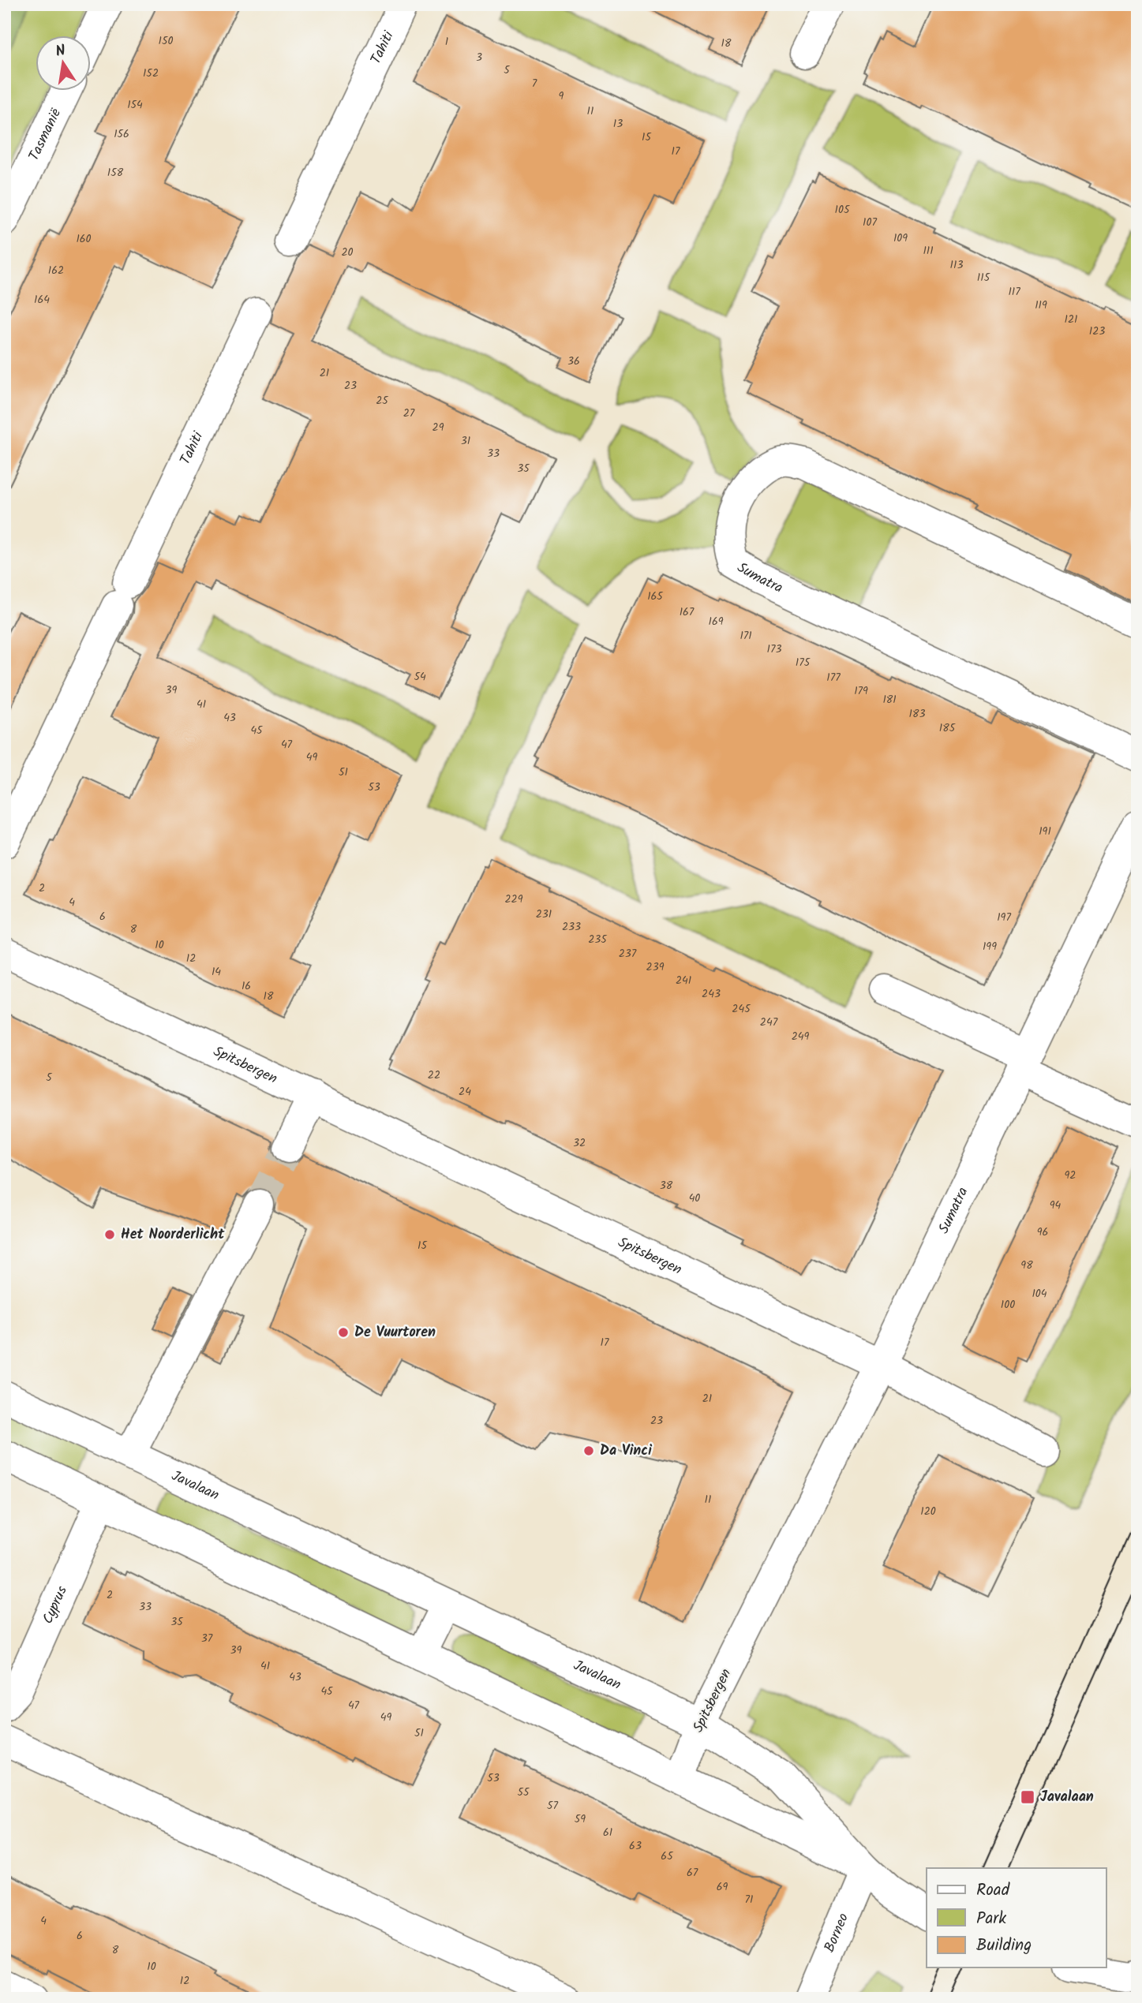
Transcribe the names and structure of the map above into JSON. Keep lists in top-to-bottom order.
{
  "streets": {
    "street": [
      "Tahiti",
      "Tasmanië",
      "Sumatra",
      "Spitsbergen",
      "Javalaan",
      "Cyprus",
      "Borneo"
    ]
  },
  "crossings": [
    ["Sumatra", "Spitsbergen"],
    ["Spitsbergen", "Javalaan"],
    ["Javalaan", "Cyprus"],
    ["Javalaan", "Borneo"]
  ],
  "places": {
    "other": ["Het Noorderlicht", "De Vuurtoren", "Da Vinci"],
    "transit": ["Javalaan"]
  },
  "house_numbers": [
    "150",
    "1",
    "18",
    "3",
    "5",
    "152",
    "7",
    "9",
    "154",
    "11",
    "13",
    "156",
    "15",
    "17",
    "158",
    "105",
    "107",
    "109",
    "160",
    "111",
    "20",
    "113",
    "162",
    "115",
    "117",
    "164",
    "119",
    "121",
    "123",
    "36",
    "21",
    "23",
    "25",
    "27",
    "29",
    "31",
    "33",
    "35",
    "165",
    "167",
    "169",
    "171",
    "173",
    "175",
    "54",
    "177",
    "39",
    "179",
    "181",
    "41",
    "183",
    "43",
    "185",
    "45",
    "47",
    "49",
    "51",
    "53",
    "191",
    "2",
    "229",
    "4",
    "231",
    "6",
    "197",
    "233",
    "8",
    "235",
    "10",
    "199",
    "237",
    "12",
    "239",
    "14",
    "241",
    "16",
    "243",
    "18",
    "245",
    "247",
    "249",
    "22",
    "5",
    "24",
    "32",
    "92",
    "38",
    "40",
    "94",
    "96",
    "15",
    "98",
    "104",
    "100",
    "17",
    "21",
    "23",
    "11",
    "120",
    "2",
    "33",
    "35",
    "37",
    "39",
    "41",
    "43",
    "45",
    "47",
    "49",
    "51",
    "53",
    "55",
    "57",
    "59",
    "61",
    "63",
    "65",
    "67",
    "69",
    "71",
    "4",
    "6",
    "8",
    "10",
    "12"
  ],
  "legend": ["Road", "Park", "Building"],
  "north": "top"
}
